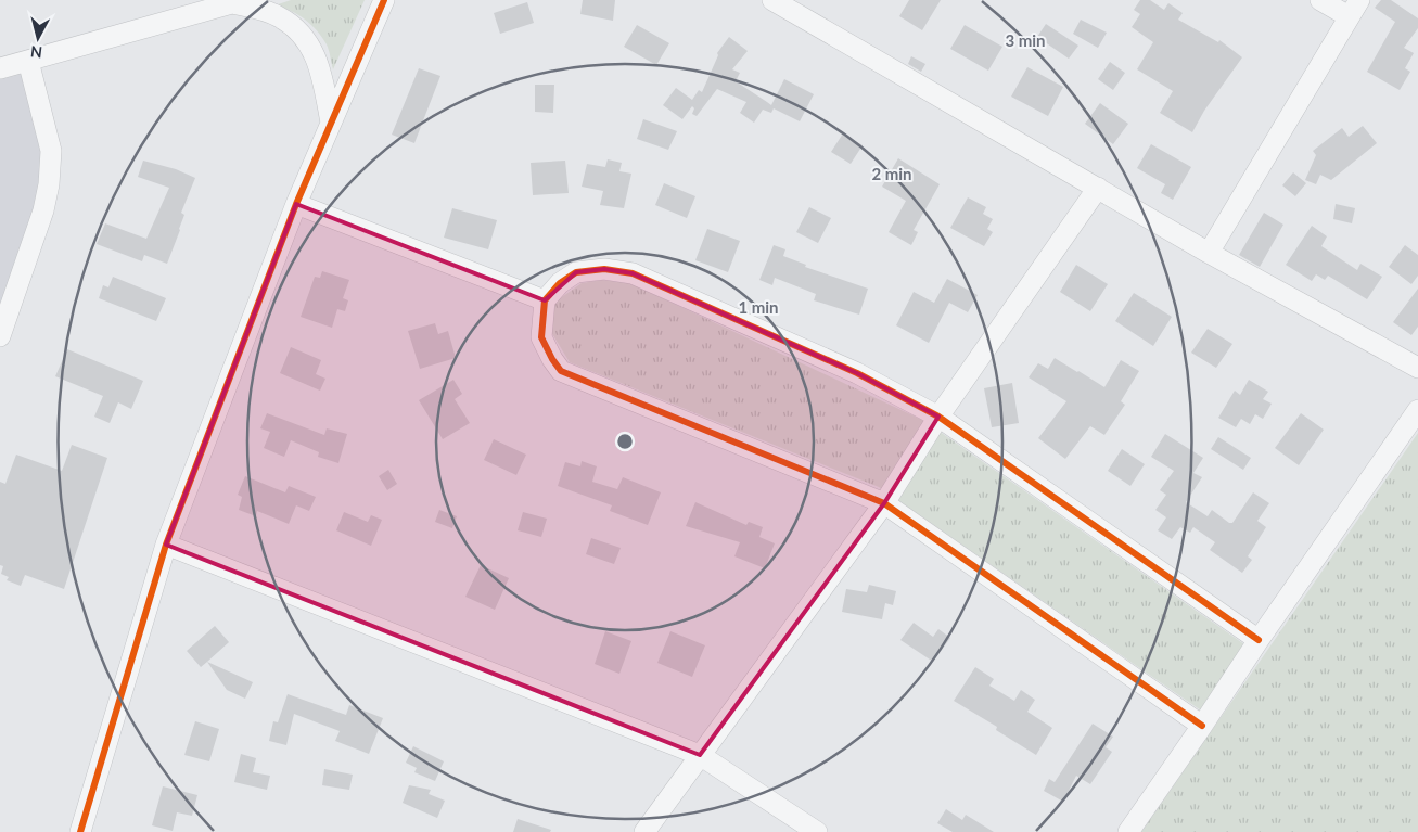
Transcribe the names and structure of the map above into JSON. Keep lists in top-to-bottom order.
{
  "north": "bottom",
  "rings": ["3 min", "2 min", "1 min"]
}
